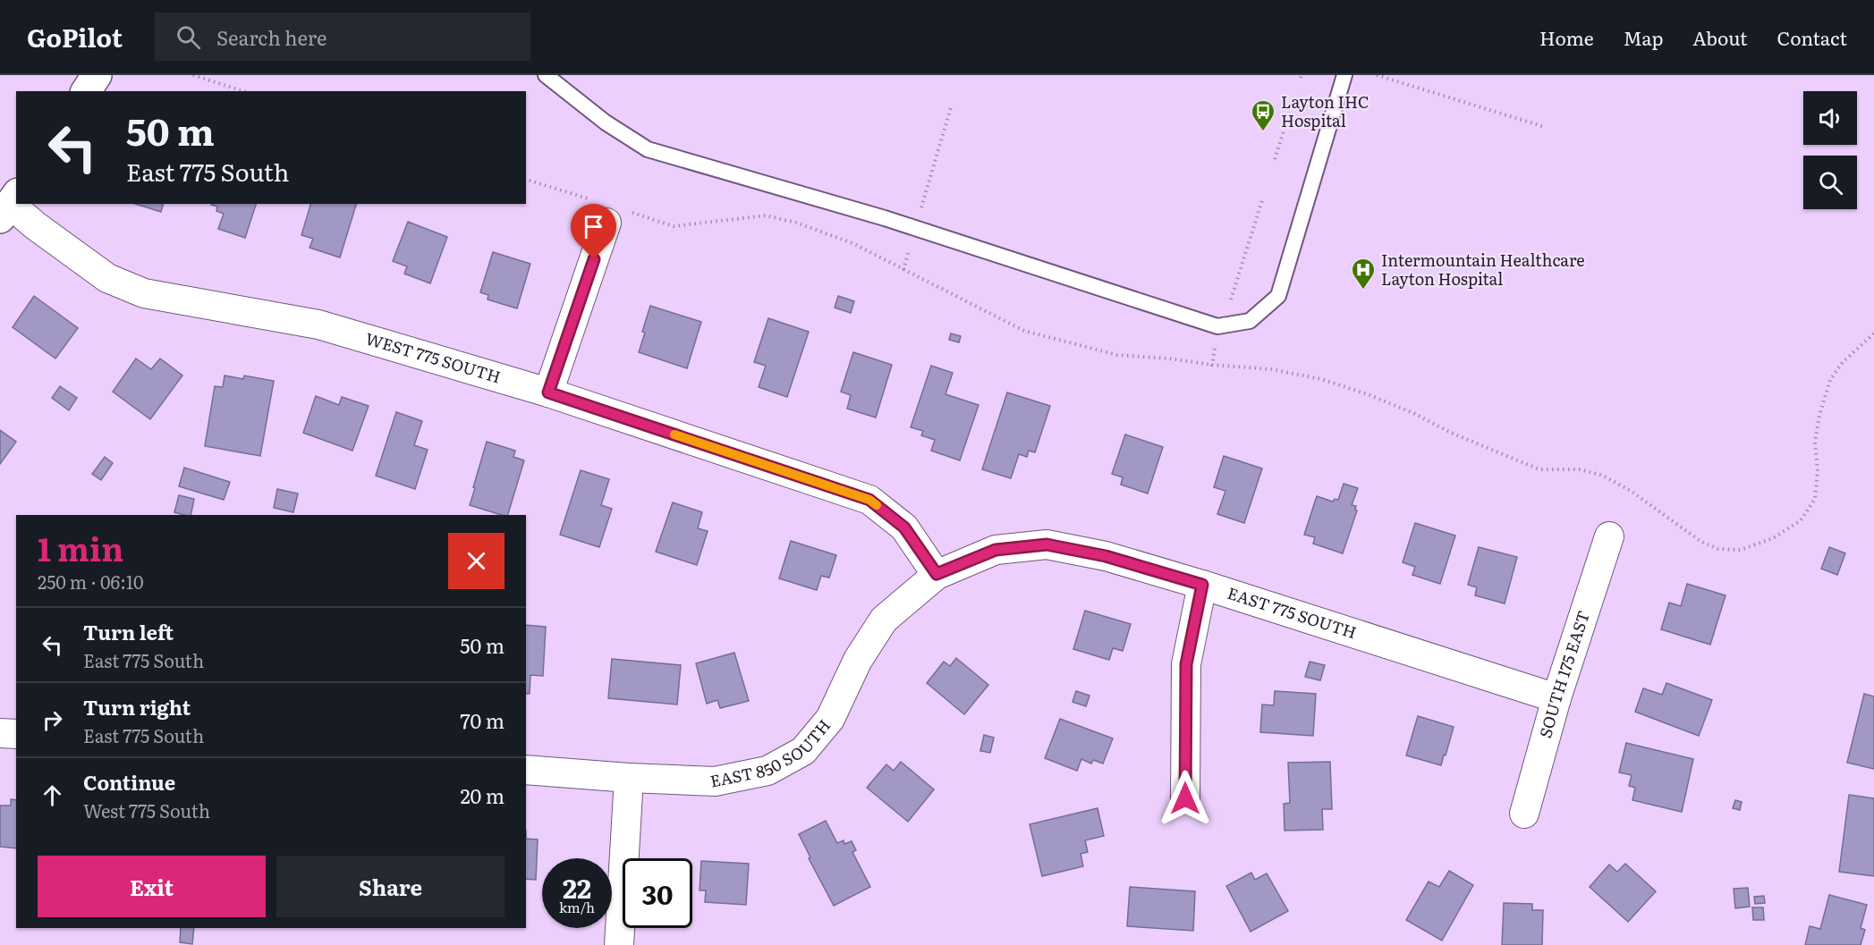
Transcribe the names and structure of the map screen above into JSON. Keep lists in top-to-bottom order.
{
  "streets": {
    "street": [
      "WEST 775 SOUTH",
      "EAST 775 SOUTH",
      "SOUTH 175 EAST",
      "EAST 850 SOUTH"
    ]
  },
  "crossings": [
    ["WEST 775 SOUTH", "EAST 775 SOUTH"],
    ["WEST 775 SOUTH", "EAST 850 SOUTH"],
    ["EAST 775 SOUTH", "SOUTH 175 EAST"],
    ["EAST 775 SOUTH", "EAST 850 SOUTH"]
  ],
  "places": {
    "bus stop": ["Layton IHC Hospital"],
    "hospital": ["Intermountain Healthcare Layton Hospital"]
  },
  "page": {
    "header": "GoPilot",
    "search": "Search here",
    "nav": [
      "Home",
      "Map",
      "About",
      "Contact"
    ],
    "turn": ["50 m", "East 775 South"],
    "heading": ["1 min", "250 m · 06:10"],
    "list": [
      {
        "name": "Turn left",
        "note": "East 775 South",
        "value": "50 m"
      },
      {
        "name": "Turn right",
        "note": "East 775 South",
        "value": "70 m"
      },
      {
        "name": "Continue",
        "note": "West 775 South",
        "value": "20 m"
      }
    ],
    "buttons": ["Exit", "Share"],
    "speed": "22 km/h",
    "limit": "30"
  }
}
